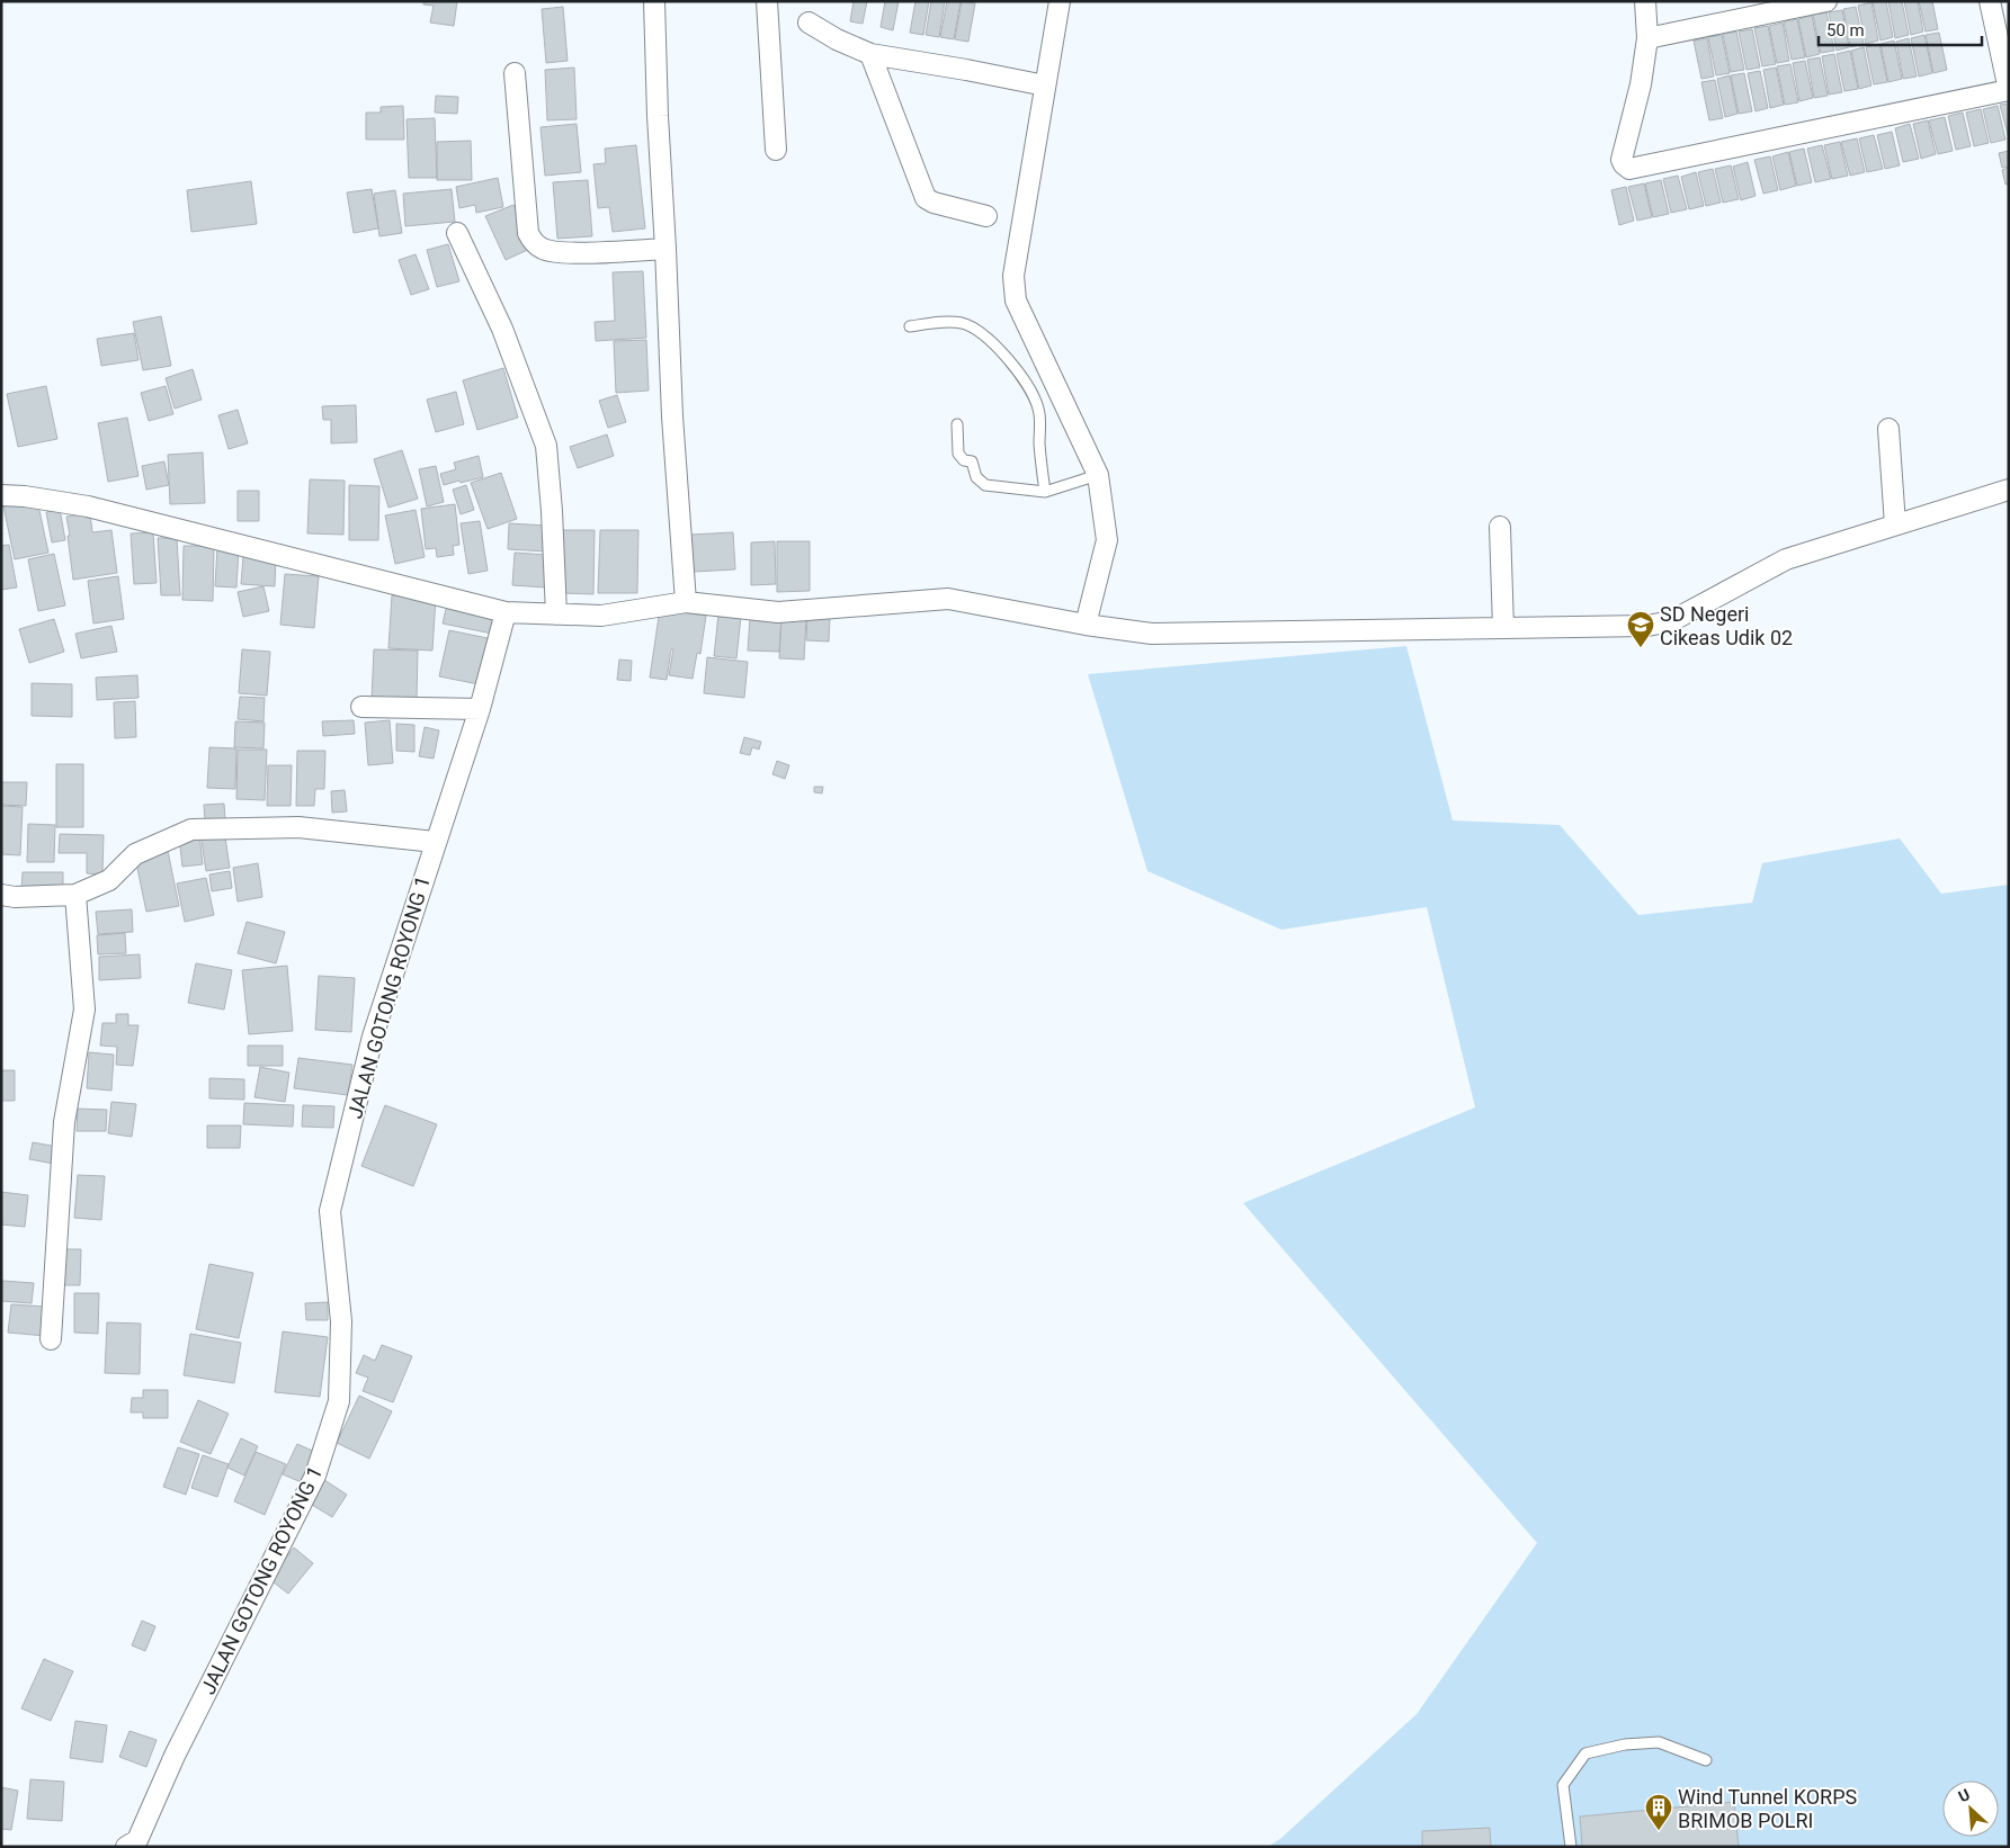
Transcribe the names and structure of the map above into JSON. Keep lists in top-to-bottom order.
{
  "streets": {
    "street": ["JALAN GOTONG ROYONG 1"]
  },
  "places": {
    "school or university": ["SD Negeri Cikeas Udik 02"],
    "building": ["Wind Tunnel KORPS BRIMOB POLRI"]
  },
  "scale_bar": "50 m",
  "north": "top left"
}
